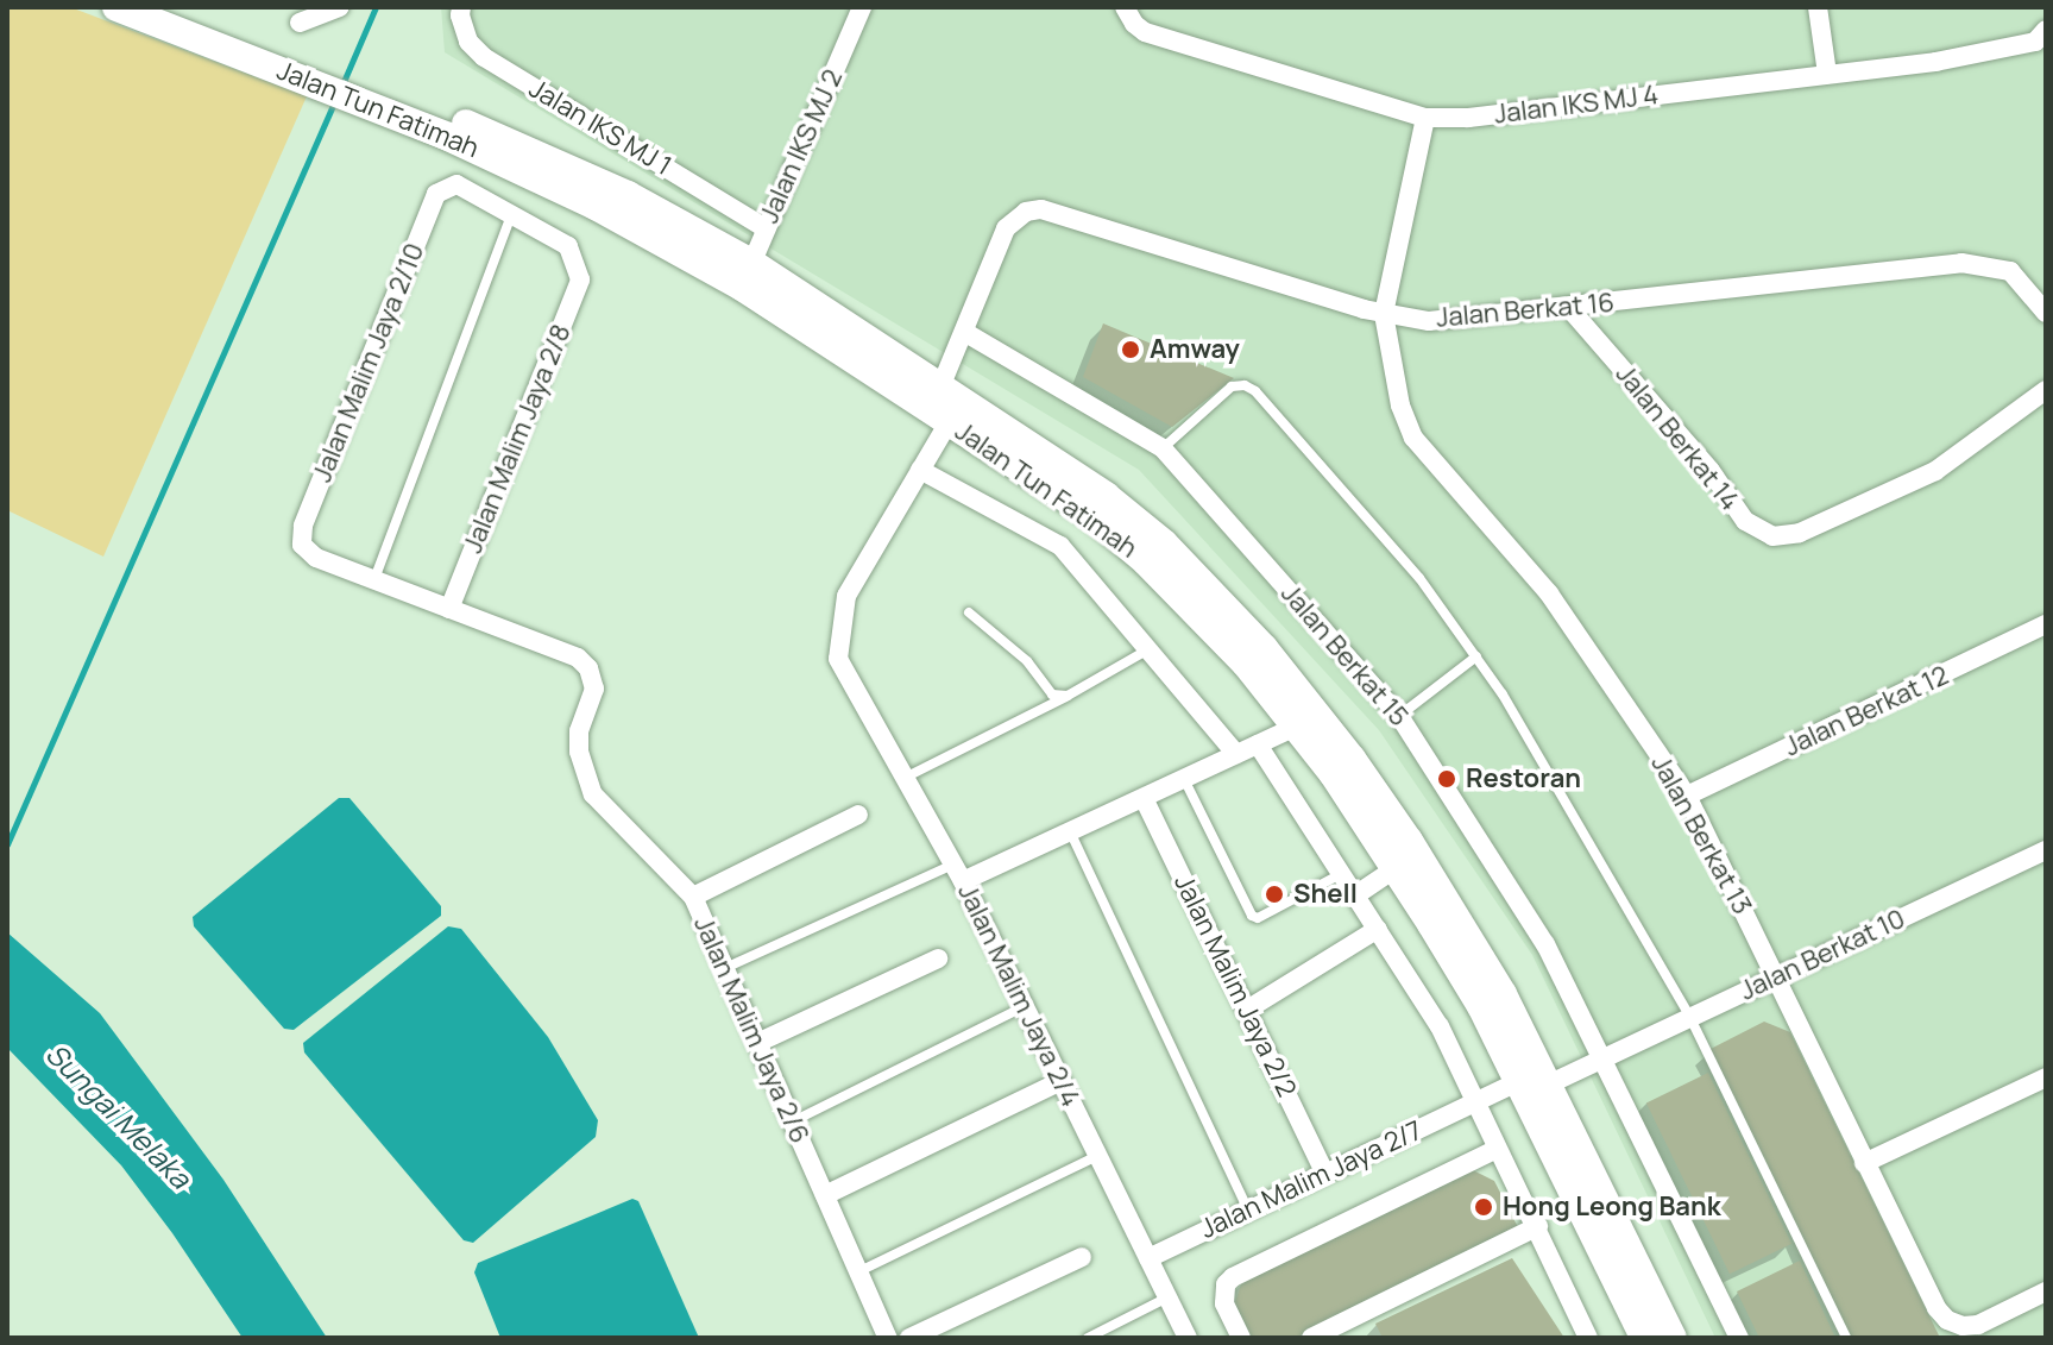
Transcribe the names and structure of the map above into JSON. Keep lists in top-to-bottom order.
{
  "streets": {
    "main road": ["Jalan Tun Fatimah"],
    "street": [
      "Jalan IKS MJ 4",
      "Jalan IKS MJ 1",
      "Jalan IKS MJ 2",
      "Jalan Berkat 16",
      "Jalan Malim Jaya 2/10",
      "Jalan Berkat 14",
      "Jalan Malim Jaya 2/8",
      "Jalan Berkat 15",
      "Jalan Berkat 12",
      "Jalan Berkat 13",
      "Jalan Berkat 10",
      "Jalan Malim Jaya 2/2",
      "Jalan Malim Jaya 2/4",
      "Jalan Malim Jaya 2/6",
      "Jalan Malim Jaya 2/7"
    ]
  },
  "crossings": [
    ["Jalan Tun Fatimah", "Jalan IKS MJ 2"],
    ["Jalan Tun Fatimah", "Jalan Berkat 16"],
    ["Jalan Tun Fatimah", "Jalan Berkat 10"],
    ["Jalan Tun Fatimah", "Jalan Malim Jaya 2/7"],
    ["Jalan IKS MJ 1", "Jalan IKS MJ 2"],
    ["Jalan Berkat 16", "Jalan Berkat 14"],
    ["Jalan Berkat 16", "Jalan Berkat 15"],
    ["Jalan Berkat 16", "Jalan Berkat 13"],
    ["Jalan Berkat 16", "Jalan Malim Jaya 2/4"],
    ["Jalan Malim Jaya 2/10", "Jalan Malim Jaya 2/8"],
    ["Jalan Malim Jaya 2/10", "Jalan Malim Jaya 2/6"],
    ["Jalan Malim Jaya 2/8", "Jalan Malim Jaya 2/6"],
    ["Jalan Berkat 15", "Jalan Berkat 10"],
    ["Jalan Berkat 12", "Jalan Berkat 13"],
    ["Jalan Berkat 13", "Jalan Berkat 10"],
    ["Jalan Berkat 10", "Jalan Malim Jaya 2/7"],
    ["Jalan Malim Jaya 2/2", "Jalan Malim Jaya 2/7"],
    ["Jalan Malim Jaya 2/4", "Jalan Malim Jaya 2/7"]
  ],
  "water": ["Sungai Melaka"],
  "places": [
    "Amway",
    "Restoran",
    "Shell",
    "Hong Leong Bank"
  ]
}
